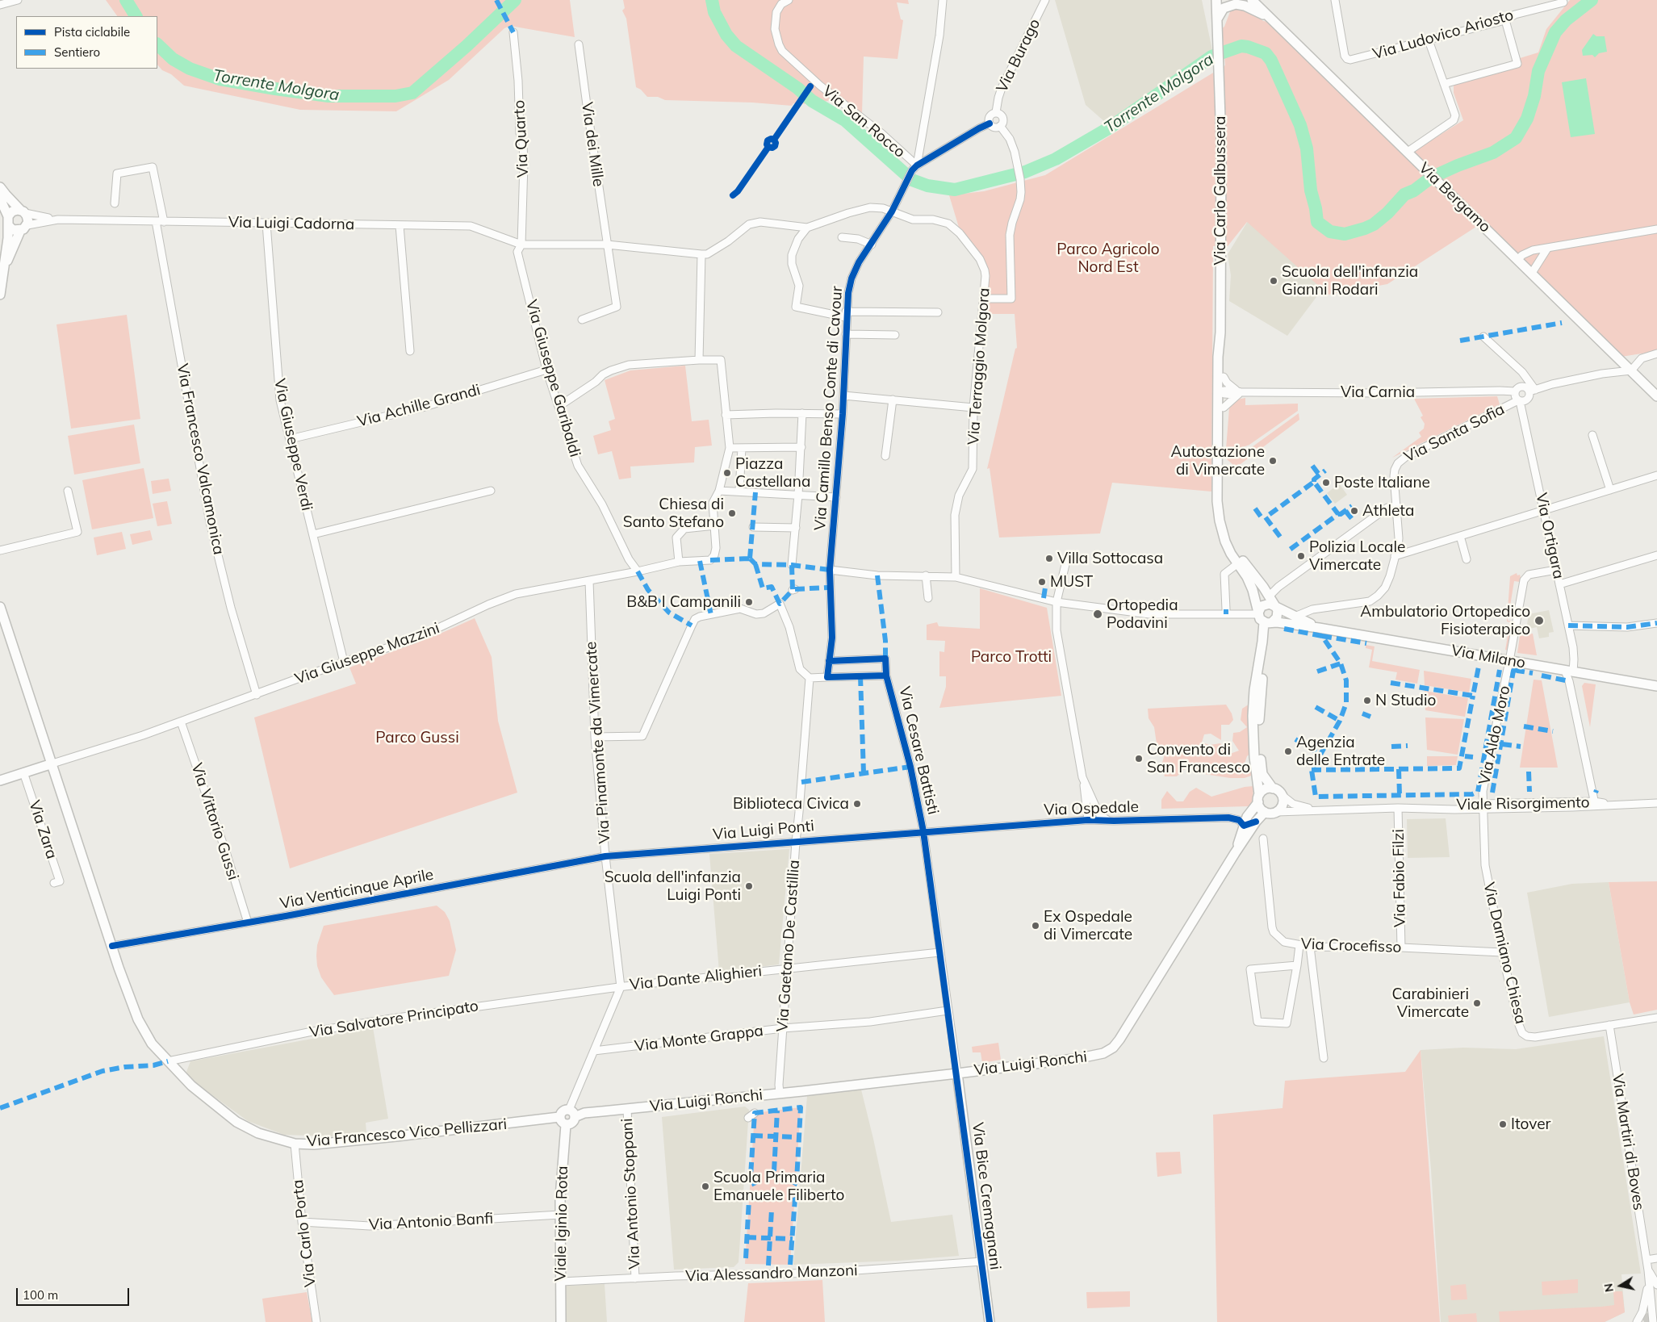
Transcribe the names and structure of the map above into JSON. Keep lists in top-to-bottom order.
{
  "streets": {
    "street": [
      "Via Ludovico Ariosto",
      "Via Burago",
      "Via San Rocco",
      "Via Quarto",
      "Via dei Mille",
      "Via Carlo Galbussera",
      "Via Bergamo",
      "Via Luigi Cadorna",
      "Via Terraggio Molgora",
      "Via Giuseppe Garibaldi",
      "Via Carnia",
      "Via Achille Grandi",
      "Via Camillo Benso Conte di Cavour",
      "Via Santa Sofia",
      "Via Giuseppe Verdi",
      "Via Francesco Valcamonica",
      "Via Ortigara",
      "Via Giuseppe Mazzini",
      "Via Milano",
      "Via Aldo Moro",
      "Via Pinamonte da Vimercate",
      "Via Cesare Battisti",
      "Viale Risorgimento",
      "Via Ospedale",
      "Via Vittorio Gussi",
      "Via Zara",
      "Via Luigi Ponti",
      "Via Fabio Filzi",
      "Via Venticinque Aprile",
      "Via Gaetano De Castillia",
      "Via Crocefisso",
      "Via Damiano Chiesa",
      "Via Dante Alighieri",
      "Via Salvatore Principato",
      "Via Monte Grappa",
      "Via Luigi Ronchi",
      "Via Francesco Vico Pellizzari",
      "Via Martiri di Boves",
      "Via Antonio Stoppani",
      "Via Bice Cremagnani",
      "Via Antonio Banfi",
      "Viale Iginio Rota",
      "Via Carlo Porta",
      "Via Alessandro Manzoni"
    ]
  },
  "crossings": [
    ["Via Quarto", "Via Luigi Cadorna"],
    ["Via Quarto", "Via Giuseppe Garibaldi"],
    ["Via Carlo Galbussera", "Via Carnia"],
    ["Via Carlo Galbussera", "Via Milano"],
    ["Via Bergamo", "Via Santa Sofia"],
    ["Via Luigi Cadorna", "Via Giuseppe Garibaldi"],
    ["Via Luigi Cadorna", "Via Giuseppe Verdi"],
    ["Via Luigi Cadorna", "Via Francesco Valcamonica"],
    ["Via Terraggio Molgora", "Via Camillo Benso Conte di Cavour"],
    ["Via Giuseppe Garibaldi", "Via Achille Grandi"],
    ["Via Giuseppe Garibaldi", "Via Giuseppe Mazzini"],
    ["Via Carnia", "Via Santa Sofia"],
    ["Via Achille Grandi", "Via Giuseppe Verdi"],
    ["Via Camillo Benso Conte di Cavour", "Via Cesare Battisti"],
    ["Via Santa Sofia", "Via Ortigara"],
    ["Via Santa Sofia", "Via Milano"],
    ["Via Giuseppe Verdi", "Via Giuseppe Mazzini"],
    ["Via Francesco Valcamonica", "Via Giuseppe Mazzini"],
    ["Via Ortigara", "Via Milano"],
    ["Via Ortigara", "Via Aldo Moro"],
    ["Via Ortigara", "Viale Risorgimento"],
    ["Via Giuseppe Mazzini", "Via Pinamonte da Vimercate"],
    ["Via Giuseppe Mazzini", "Via Vittorio Gussi"],
    ["Via Giuseppe Mazzini", "Via Francesco Vico Pellizzari"],
    ["Via Milano", "Via Aldo Moro"],
    ["Via Aldo Moro", "Viale Risorgimento"],
    ["Via Aldo Moro", "Via Damiano Chiesa"],
    ["Via Pinamonte da Vimercate", "Via Luigi Ponti"],
    ["Via Pinamonte da Vimercate", "Via Venticinque Aprile"],
    ["Via Pinamonte da Vimercate", "Via Dante Alighieri"],
    ["Via Pinamonte da Vimercate", "Via Salvatore Principato"],
    ["Via Pinamonte da Vimercate", "Via Monte Grappa"],
    ["Via Pinamonte da Vimercate", "Via Luigi Ronchi"],
    ["Via Cesare Battisti", "Via Ospedale"],
    ["Via Cesare Battisti", "Via Luigi Ponti"],
    ["Via Cesare Battisti", "Via Dante Alighieri"],
    ["Via Cesare Battisti", "Via Monte Grappa"],
    ["Via Cesare Battisti", "Via Luigi Ronchi"],
    ["Via Cesare Battisti", "Via Bice Cremagnani"],
    ["Viale Risorgimento", "Via Fabio Filzi"],
    ["Viale Risorgimento", "Via Damiano Chiesa"],
    ["Viale Risorgimento", "Via Luigi Ronchi"],
    ["Via Ospedale", "Via Luigi Ponti"],
    ["Via Ospedale", "Via Luigi Ronchi"],
    ["Via Vittorio Gussi", "Via Venticinque Aprile"],
    ["Via Luigi Ponti", "Via Venticinque Aprile"],
    ["Via Luigi Ponti", "Via Gaetano De Castillia"],
    ["Via Fabio Filzi", "Via Crocefisso"],
    ["Via Venticinque Aprile", "Via Francesco Vico Pellizzari"],
    ["Via Gaetano De Castillia", "Via Dante Alighieri"],
    ["Via Gaetano De Castillia", "Via Monte Grappa"],
    ["Via Gaetano De Castillia", "Via Luigi Ronchi"],
    ["Via Crocefisso", "Via Damiano Chiesa"],
    ["Via Damiano Chiesa", "Via Martiri di Boves"],
    ["Via Dante Alighieri", "Via Salvatore Principato"],
    ["Via Salvatore Principato", "Via Francesco Vico Pellizzari"],
    ["Via Luigi Ronchi", "Via Antonio Stoppani"],
    ["Via Luigi Ronchi", "Via Bice Cremagnani"],
    ["Via Francesco Vico Pellizzari", "Viale Iginio Rota"],
    ["Via Francesco Vico Pellizzari", "Via Carlo Porta"],
    ["Via Antonio Stoppani", "Via Alessandro Manzoni"],
    ["Via Bice Cremagnani", "Via Alessandro Manzoni"],
    ["Via Antonio Banfi", "Viale Iginio Rota"],
    ["Via Antonio Banfi", "Via Carlo Porta"],
    ["Viale Iginio Rota", "Via Alessandro Manzoni"]
  ],
  "water": ["Torrente Molgora"],
  "parks": ["Parco Agricolo Nord Est", "Parco Trotti", "Parco Gussi"],
  "places": [
    "Scuola dell'infanzia Gianni Rodari",
    "Autostazione di Vimercate",
    "Piazza Castellana",
    "Poste Italiane",
    "Athleta",
    "Chiesa di Santo Stefano",
    "Polizia Locale Vimercate",
    "Villa Sottocasa",
    "MUST",
    "B&B I Campanili",
    "Ortopedia Podavini",
    "Ambulatorio Ortopedico Fisioterapico",
    "N Studio",
    "Agenzia delle Entrate",
    "Convento di San Francesco",
    "Biblioteca Civica",
    "Scuola dell'infanzia Luigi Ponti",
    "Ex Ospedale di Vimercate",
    "Carabinieri Vimercate",
    "Itover",
    "Scuola Primaria Emanuele Filiberto"
  ],
  "legend": ["Pista ciclabile", "Sentiero"],
  "scale_bar": "100 m",
  "north": "left"
}
